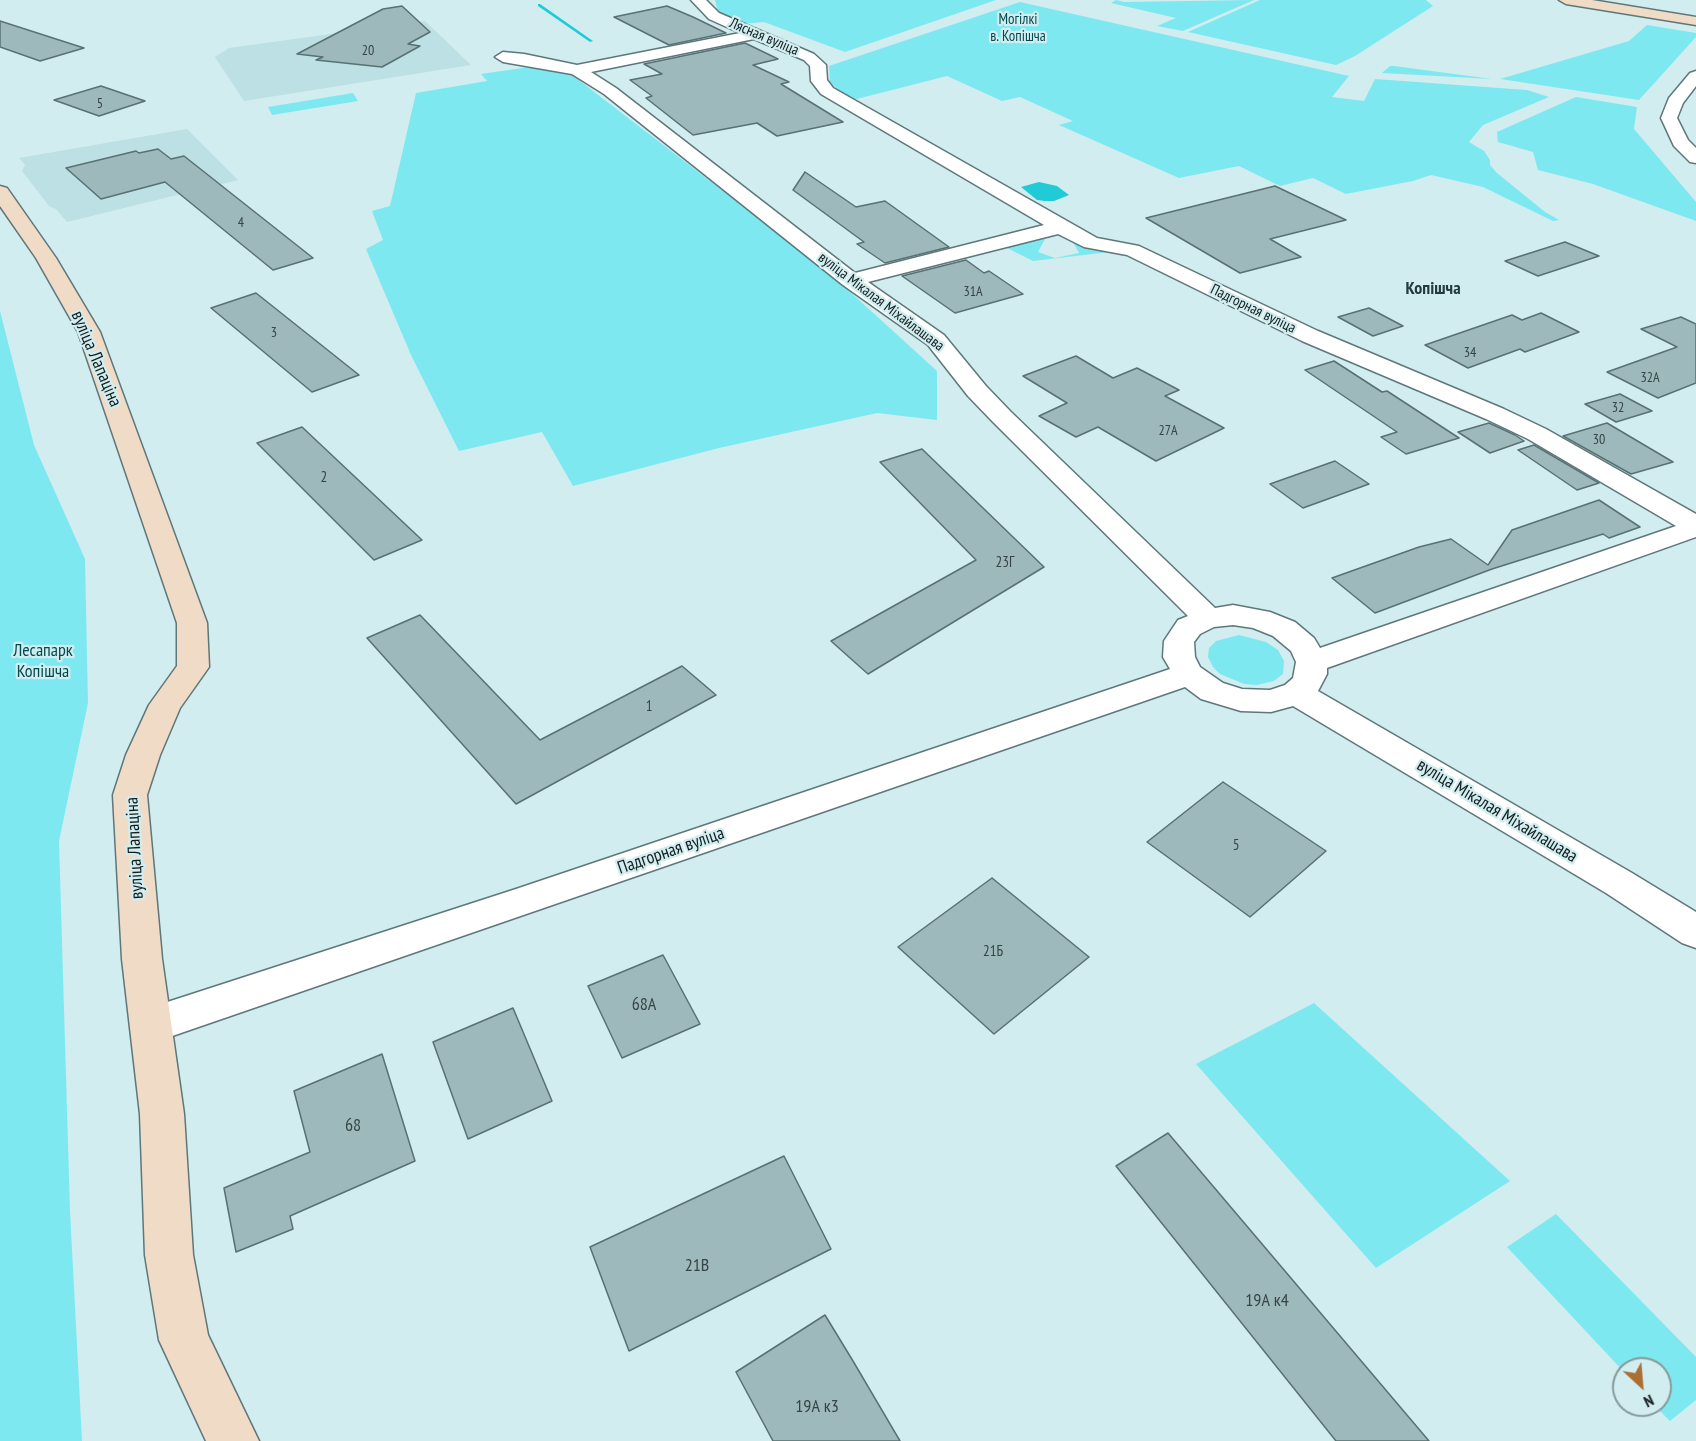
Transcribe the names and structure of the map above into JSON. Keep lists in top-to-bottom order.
{
  "streets": {
    "main road": ["вуліца Лапаціна"],
    "street": ["Лясная вуліца", "вуліца Мікалая Міхайлашава", "Падгорная вуліца"]
  },
  "crossings": [
    ["Лясная вуліца", "Падгорная вуліца"],
    ["вуліца Мікалая Міхайлашава", "Падгорная вуліца"],
    ["Падгорная вуліца", "вуліца Лапаціна"]
  ],
  "districts": ["Копішча"],
  "parks": ["Могілкі в. Копішча", "Лесапарк Копішча"],
  "house_numbers": [
    "20",
    "5",
    "4",
    "31А",
    "3",
    "34",
    "32А",
    "32",
    "27А",
    "30",
    "2",
    "23Г",
    "1",
    "5",
    "21Б",
    "68А",
    "68",
    "21В",
    "19А к4",
    "19А к3"
  ],
  "north": "bottom right"
}
